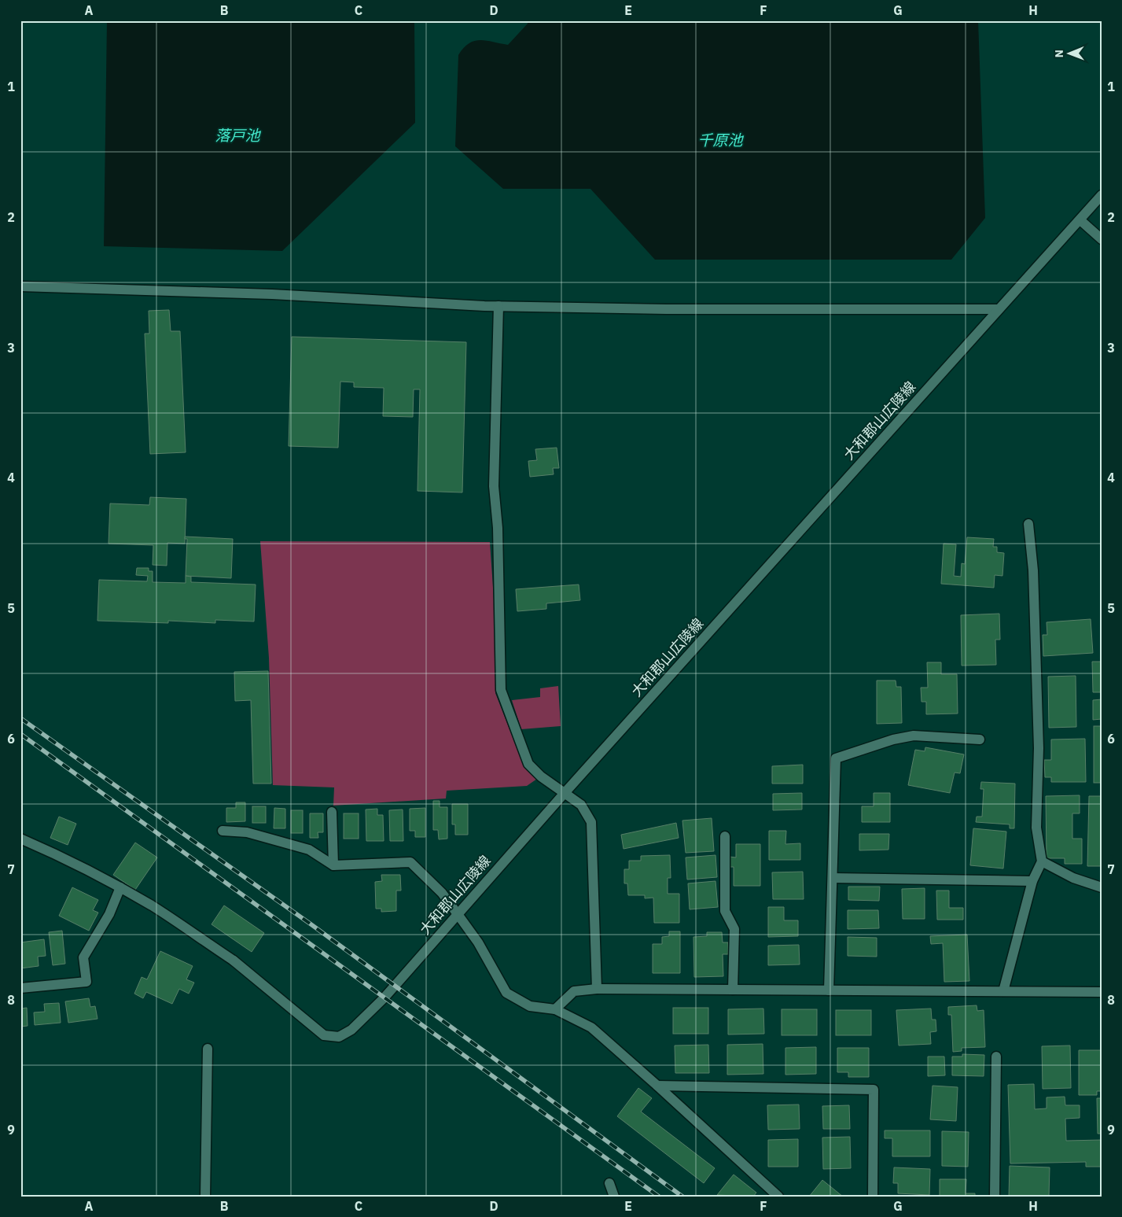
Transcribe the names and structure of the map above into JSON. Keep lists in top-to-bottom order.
{
  "streets": {
    "street": ["大和郡山広陵線"]
  },
  "water": ["落戸池", "千原池"],
  "north": "left",
  "grid": {
    "columns": [
      "A",
      "B",
      "C",
      "D",
      "E",
      "F",
      "G",
      "H"
    ],
    "rows": [
      "1",
      "2",
      "3",
      "4",
      "5",
      "6",
      "7",
      "8",
      "9"
    ]
  }
}
